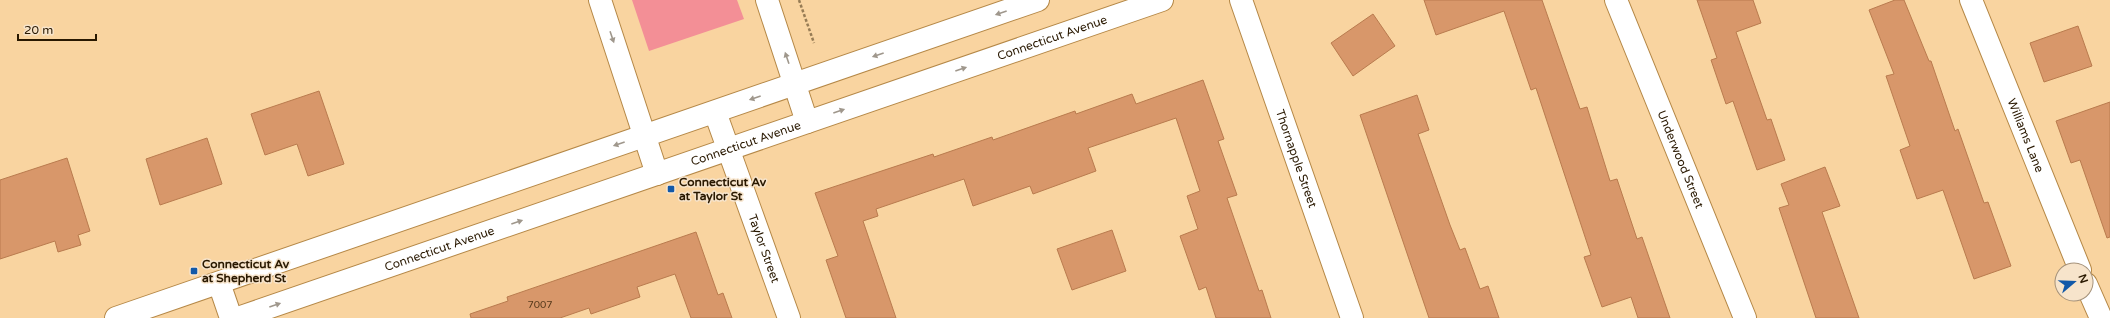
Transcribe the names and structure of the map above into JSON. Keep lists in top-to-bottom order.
{
  "streets": {
    "main road": [
      "Connecticut Avenue",
      "Williams Lane",
      "Thornapple Street",
      "Underwood Street",
      "Taylor Street"
    ]
  },
  "crossings": [
    ["Connecticut Avenue", "Taylor Street"]
  ],
  "places": {
    "transit": ["Connecticut Av at Taylor St", "Connecticut Av at Shepherd St"]
  },
  "house_numbers": ["7007"],
  "scale_bar": "20 m",
  "north": "right"
}
